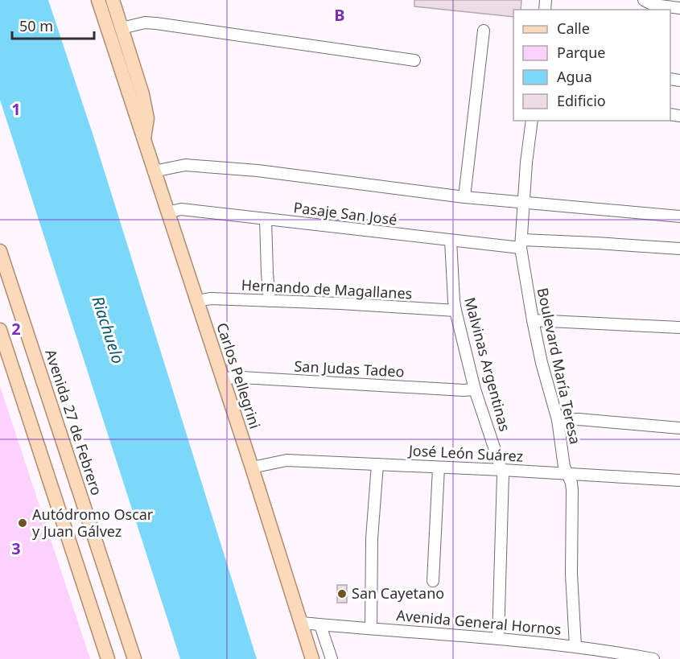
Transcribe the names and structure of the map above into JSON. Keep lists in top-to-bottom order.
{
  "streets": {
    "main road": ["Carlos Pellegrini", "Avenida 27 de Febrero"],
    "street": [
      "Pasaje San José",
      "Hernando de Magallanes",
      "Malvinas Argentinas",
      "Boulevard María Teresa",
      "San Judas Tadeo",
      "José León Suárez",
      "Avenida General Hornos"
    ]
  },
  "crossings": [
    ["Pasaje San José", "Malvinas Argentinas"],
    ["Pasaje San José", "Boulevard María Teresa"],
    ["Pasaje San José", "Carlos Pellegrini"],
    ["Hernando de Magallanes", "Malvinas Argentinas"],
    ["Hernando de Magallanes", "Carlos Pellegrini"],
    ["Malvinas Argentinas", "San Judas Tadeo"],
    ["Malvinas Argentinas", "José León Suárez"],
    ["Malvinas Argentinas", "Avenida General Hornos"],
    ["Boulevard María Teresa", "José León Suárez"],
    ["Boulevard María Teresa", "Avenida General Hornos"],
    ["San Judas Tadeo", "Carlos Pellegrini"],
    ["Carlos Pellegrini", "José León Suárez"],
    ["Carlos Pellegrini", "Avenida General Hornos"]
  ],
  "water": ["Riachuelo"],
  "places": ["Autódromo Oscar y Juan Gálvez", "San Cayetano"],
  "legend": [
    "Calle",
    "Parque",
    "Agua",
    "Edificio"
  ],
  "scale_bar": "50 m",
  "grid": {
    "columns": ["B"],
    "rows": ["1", "2", "3"]
  }
}
